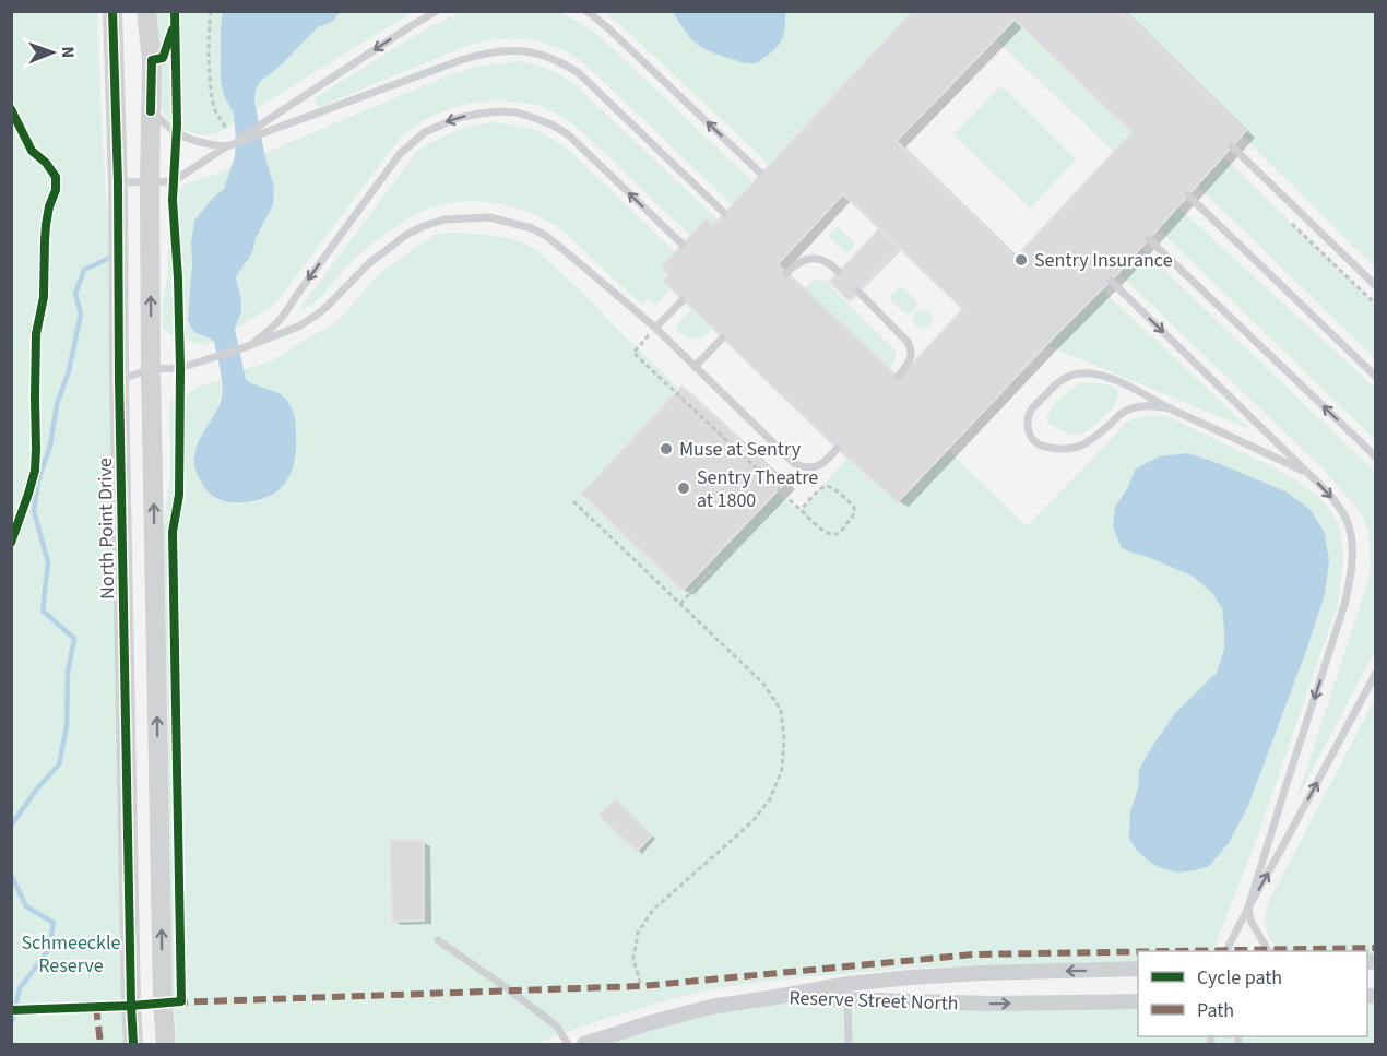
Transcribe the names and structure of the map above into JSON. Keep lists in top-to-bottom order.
{
  "streets": {
    "street": ["North Point Drive", "Reserve Street North"]
  },
  "parks": ["Schmeeckle Reserve"],
  "places": ["Sentry Insurance", "Muse at Sentry", "Sentry Theatre at 1800"],
  "legend": ["Cycle path", "Path"],
  "north": "right"
}
